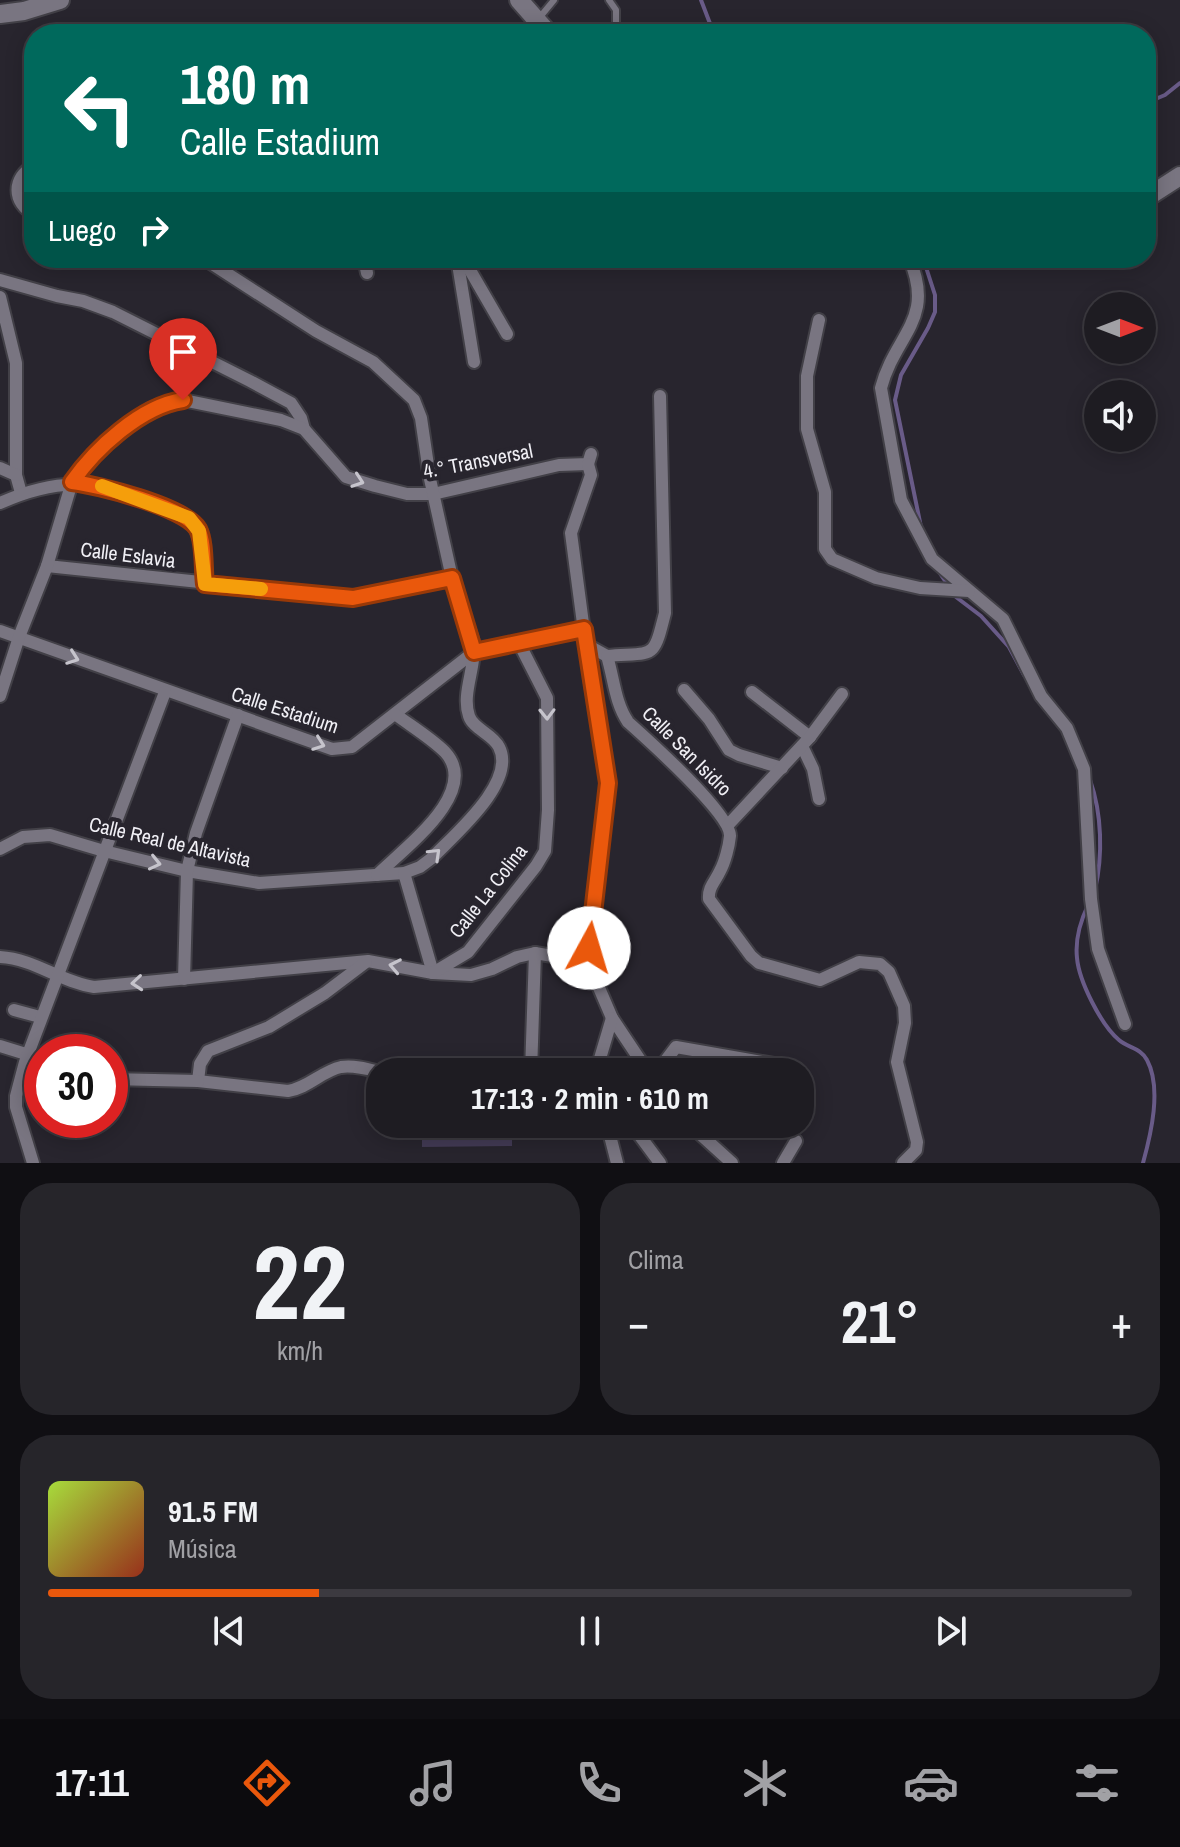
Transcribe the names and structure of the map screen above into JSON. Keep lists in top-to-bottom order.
{
  "streets": {
    "street": [
      "4.° Transversal",
      "Calle Eslavia",
      "Calle Estadium",
      "Calle San Isidro",
      "Calle Real de Altavista",
      "Calle La Colina"
    ]
  },
  "crossings": [
    ["4.° Transversal", "Calle Estadium"],
    ["4.° Transversal", "Calle Real de Altavista"],
    ["Calle Eslavia", "Calle Real de Altavista"],
    ["Calle Estadium", "Calle Real de Altavista"],
    ["Calle Estadium", "Calle La Colina"]
  ],
  "one_way": ["Calle Estadium"],
  "north": "right",
  "page": {
    "turn": ["180 m", "Calle Estadium"],
    "then": "Luego",
    "limit": "30",
    "trip": "17:13 · 2 min · 610 m",
    "tile": [
      ["22", "km/h"],
      "Clima"
    ],
    "heat": ["−", "21°", "+"],
    "song": ["91.5 FM", "Música"],
    "tabs": "17:11"
  }
}
